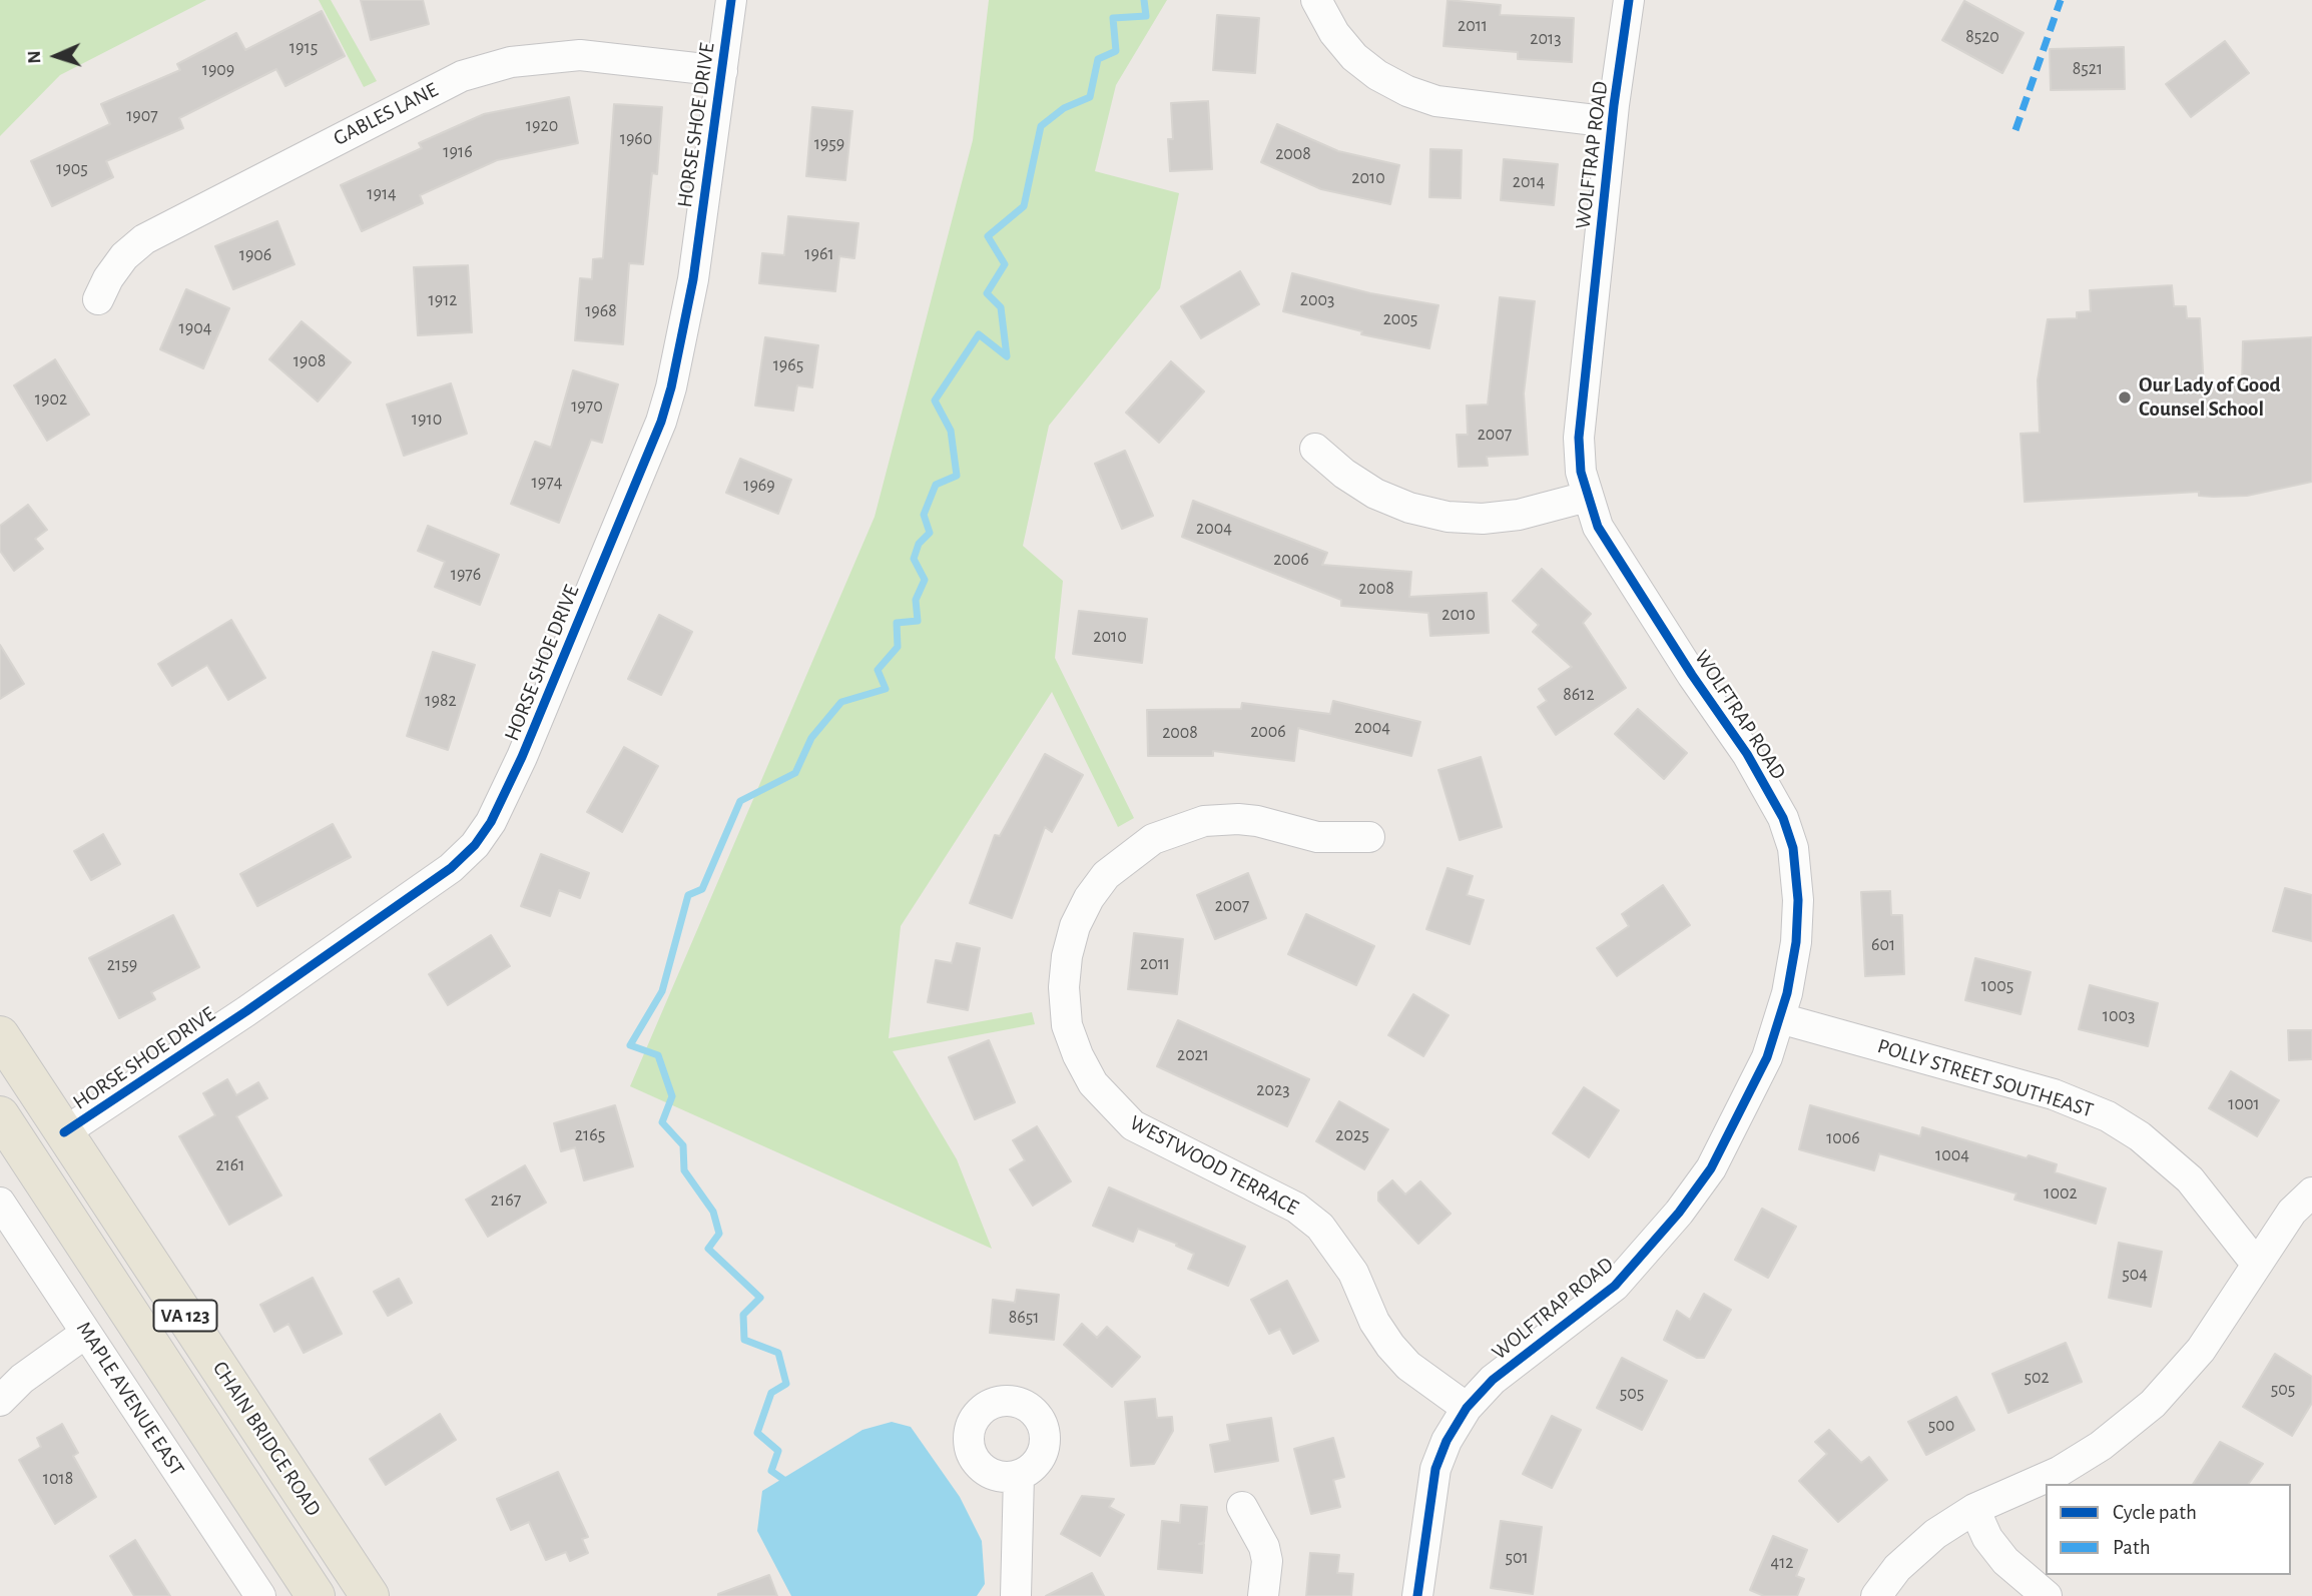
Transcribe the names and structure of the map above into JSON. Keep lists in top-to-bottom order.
{
  "streets": {
    "main road": ["VA 123", "CHAIN BRIDGE ROAD"],
    "street": [
      "GABLES LANE",
      "HORSE SHOE DRIVE",
      "WOLFTRAP ROAD",
      "POLLY STREET SOUTHEAST",
      "WESTWOOD TERRACE",
      "MAPLE AVENUE EAST"
    ]
  },
  "crossings": [
    ["GABLES LANE", "HORSE SHOE DRIVE"],
    ["HORSE SHOE DRIVE", "CHAIN BRIDGE ROAD"],
    ["WOLFTRAP ROAD", "POLLY STREET SOUTHEAST"],
    ["WOLFTRAP ROAD", "WESTWOOD TERRACE"]
  ],
  "places": ["Our Lady of Good Counsel School"],
  "house_numbers": [
    "2011",
    "8520",
    "2013",
    "1915",
    "8521",
    "1909",
    "1907",
    "1920",
    "1960",
    "1959",
    "1916",
    "2008",
    "1905",
    "2010",
    "2014",
    "1914",
    "1961",
    "1906",
    "1912",
    "2003",
    "1968",
    "2005",
    "1904",
    "1908",
    "1965",
    "1902",
    "1970",
    "1910",
    "2007",
    "1974",
    "1969",
    "2004",
    "2006",
    "1976",
    "2008",
    "2010",
    "2010",
    "8612",
    "1982",
    "2004",
    "2006",
    "2008",
    "2007",
    "601",
    "2011",
    "2159",
    "1005",
    "1003",
    "2021",
    "2023",
    "1001",
    "2165",
    "2025",
    "1006",
    "1004",
    "2161",
    "1002",
    "2167",
    "504",
    "8651",
    "502",
    "505",
    "505",
    "500",
    "1018",
    "501",
    "412"
  ],
  "legend": ["Cycle path", "Path"],
  "north": "left"
}
